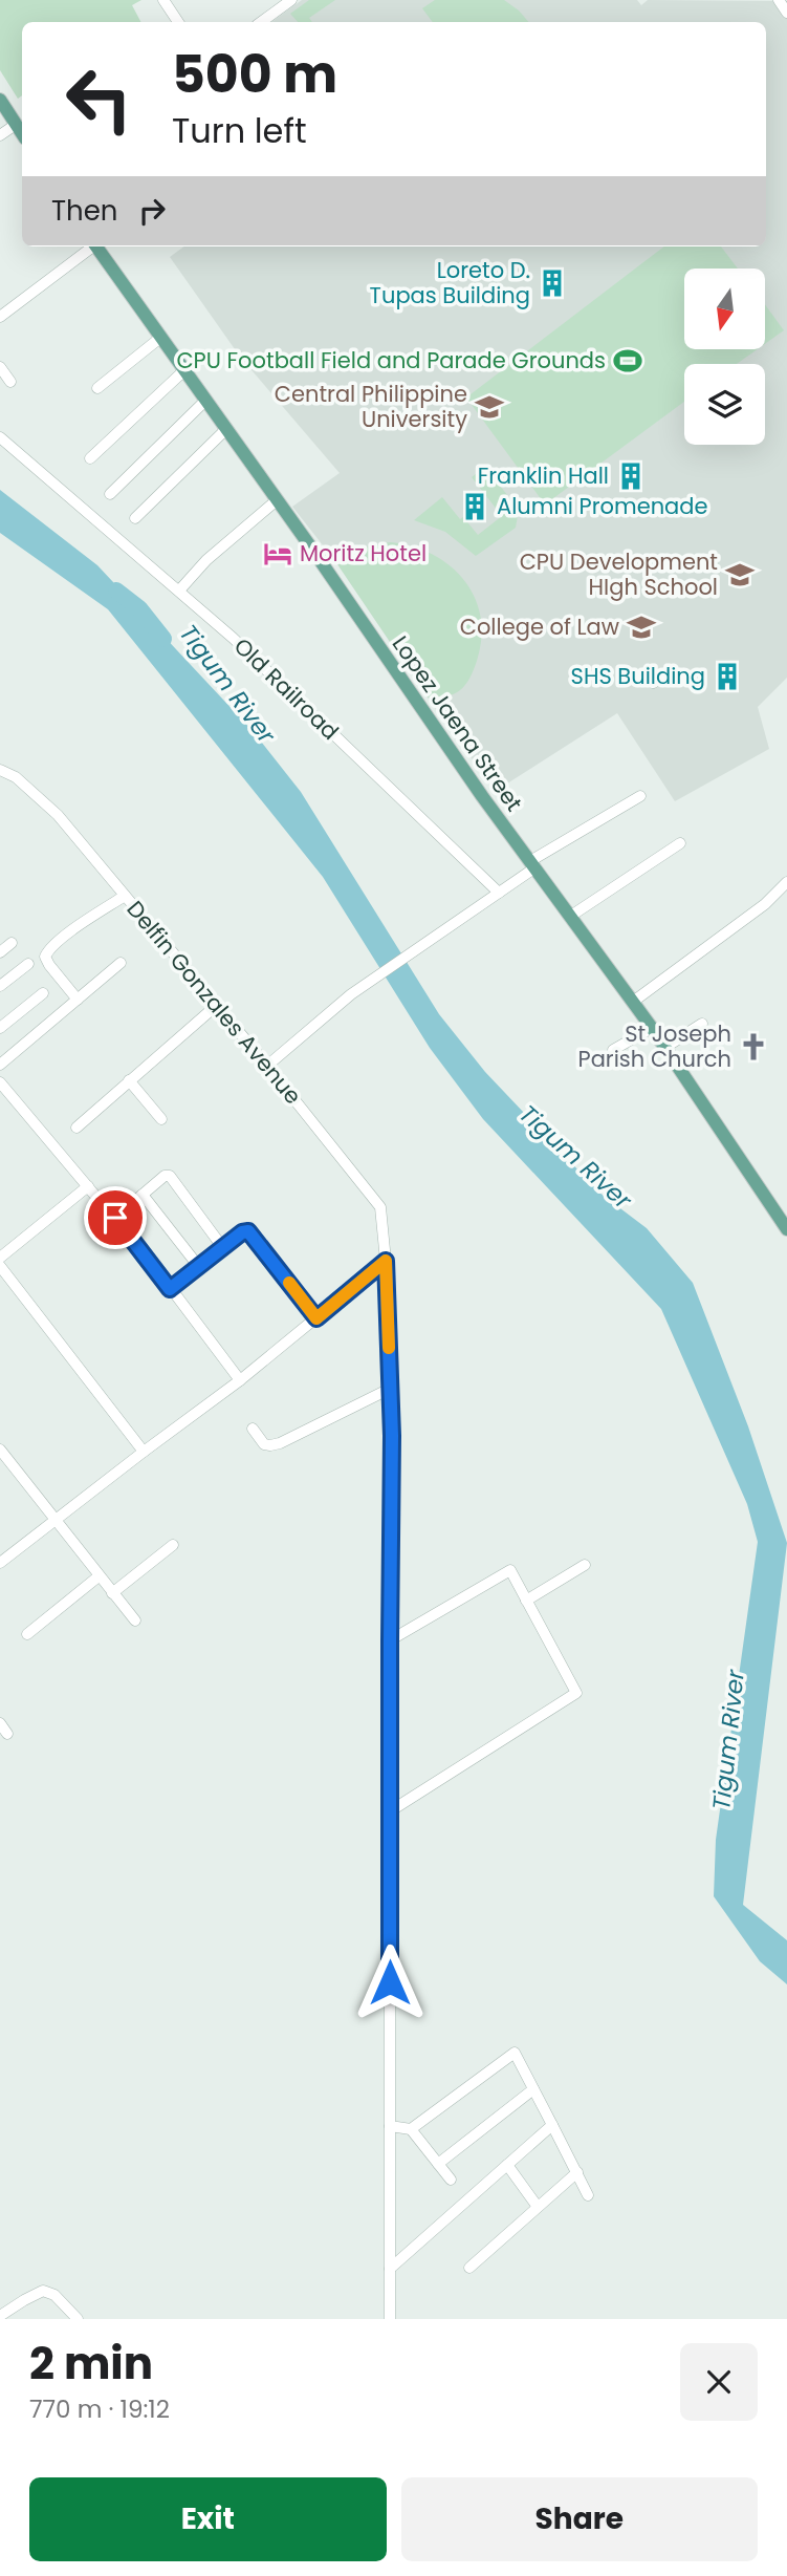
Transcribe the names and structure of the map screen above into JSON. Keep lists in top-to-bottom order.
{
  "streets": {
    "main road": ["Lopez Jaena Street"],
    "street": ["Old Railroad", "Delfin Gonzales Avenue"]
  },
  "water": ["Tigum River"],
  "places": {
    "building": [
      "Loreto D. Tupas Building",
      "Franklin Hall",
      "Alumni Promenade",
      "SHS Building"
    ],
    "sports": ["CPU Football Field and Parade Grounds"],
    "school or university": ["Central Philippine University", "CPU Development HIgh School", "College of Law"],
    "hotel": ["Moritz Hotel"],
    "church": ["St Joseph Parish Church"]
  },
  "north": "bottom",
  "page": {
    "turn": ["500 m", "Turn left"],
    "then": "Then",
    "heading": ["2 min", "770 m · 19:12"],
    "buttons": ["Exit", "Share"]
  }
}
